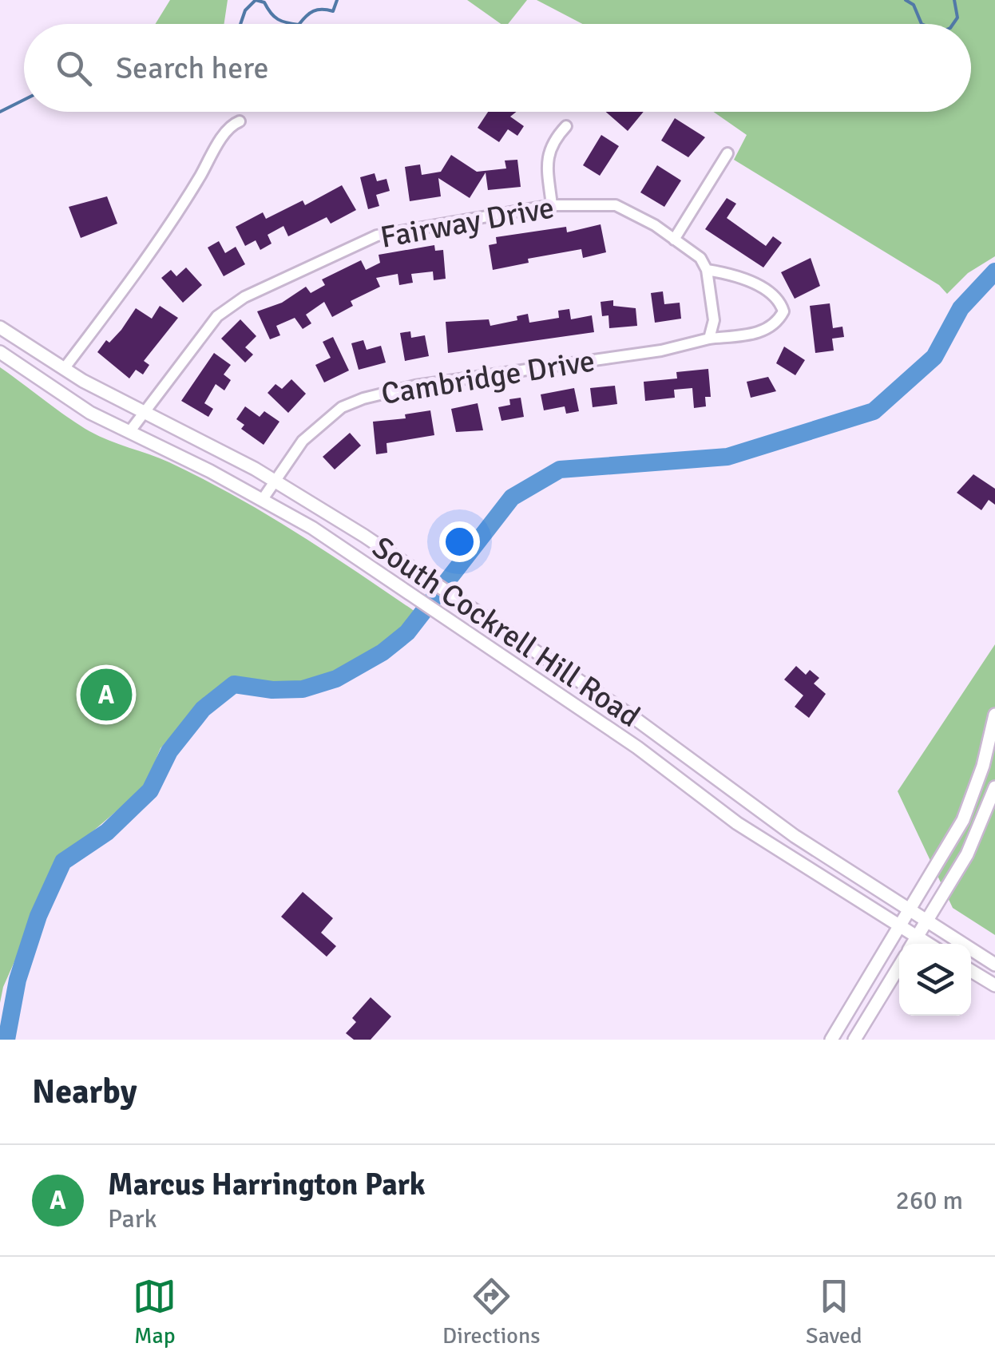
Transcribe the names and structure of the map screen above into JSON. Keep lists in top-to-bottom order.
{
  "streets": {
    "main road": ["South Cockrell Hill Road"],
    "street": ["Fairway Drive", "Cambridge Drive"]
  },
  "crossings": [
    ["Fairway Drive", "South Cockrell Hill Road"],
    ["Cambridge Drive", "South Cockrell Hill Road"]
  ],
  "page": {
    "search": "Search here",
    "pins": "A",
    "heading": "Nearby",
    "list": [
      {
        "mark": "A",
        "name": "Marcus Harrington Park",
        "note": "Park",
        "value": "260 m"
      }
    ],
    "nav": ["Map", "Directions", "Saved"]
  }
}
